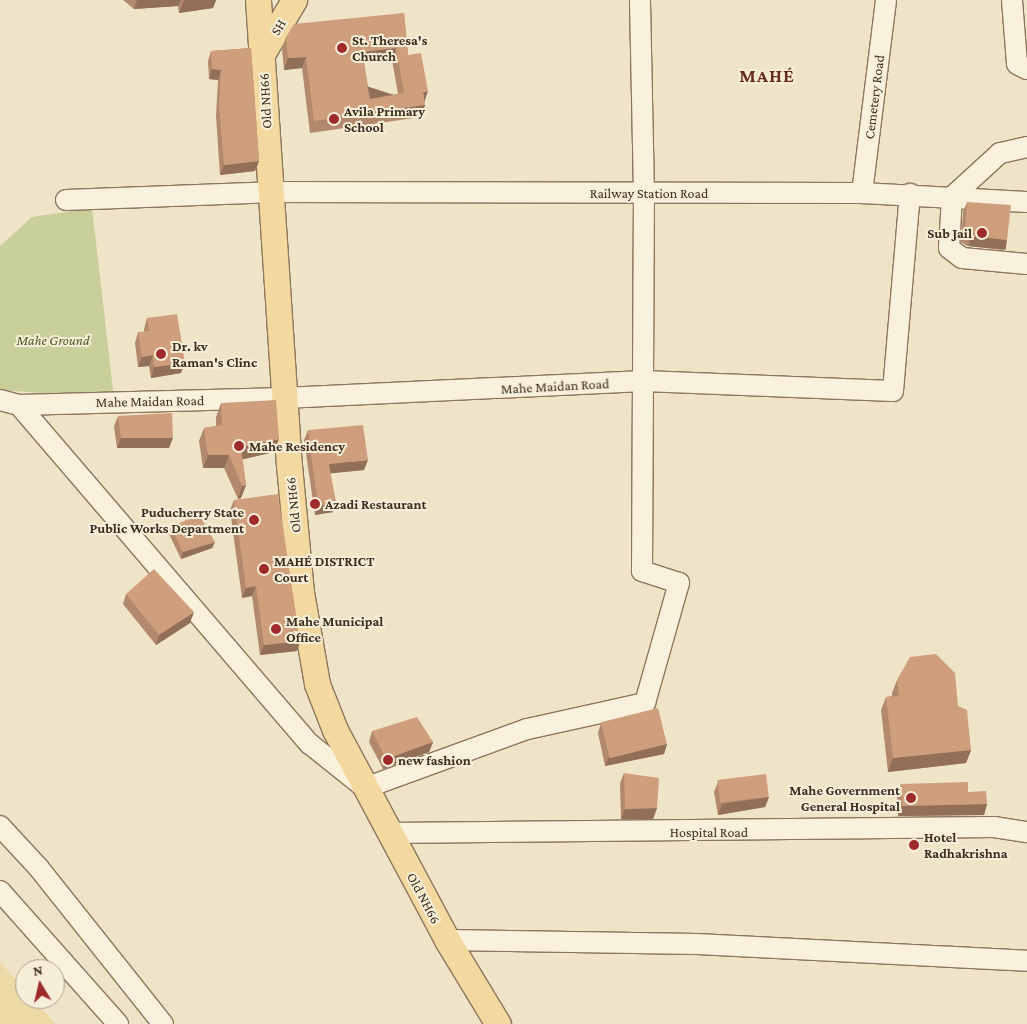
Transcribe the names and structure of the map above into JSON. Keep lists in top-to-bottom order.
{
  "streets": {
    "main road": ["SH", "Old NH66"],
    "street": [
      "Cemetery Road",
      "Railway Station Road",
      "Mahe Maidan Road",
      "Hospital Road"
    ]
  },
  "crossings": [
    ["SH", "Old NH66"],
    ["Cemetery Road", "Railway Station Road"],
    ["Old NH66", "Railway Station Road"],
    ["Old NH66", "Mahe Maidan Road"],
    ["Old NH66", "Hospital Road"],
    ["Railway Station Road", "Mahe Maidan Road"]
  ],
  "districts": ["MAHÉ"],
  "parks": ["Mahe Ground"],
  "places": [
    "St. Theresa's Church",
    "Avila Primary School",
    "Sub Jail",
    "Dr. kv Raman's Clinc",
    "Mahe Residency",
    "Azadi Restaurant",
    "Puducherry State Public Works Department",
    "MAHÉ DISTRICT Court",
    "Mahe Municipal Office",
    "new fashion",
    "Mahe Government General Hospital",
    "Hotel Radhakrishna"
  ],
  "north": "top"
}
